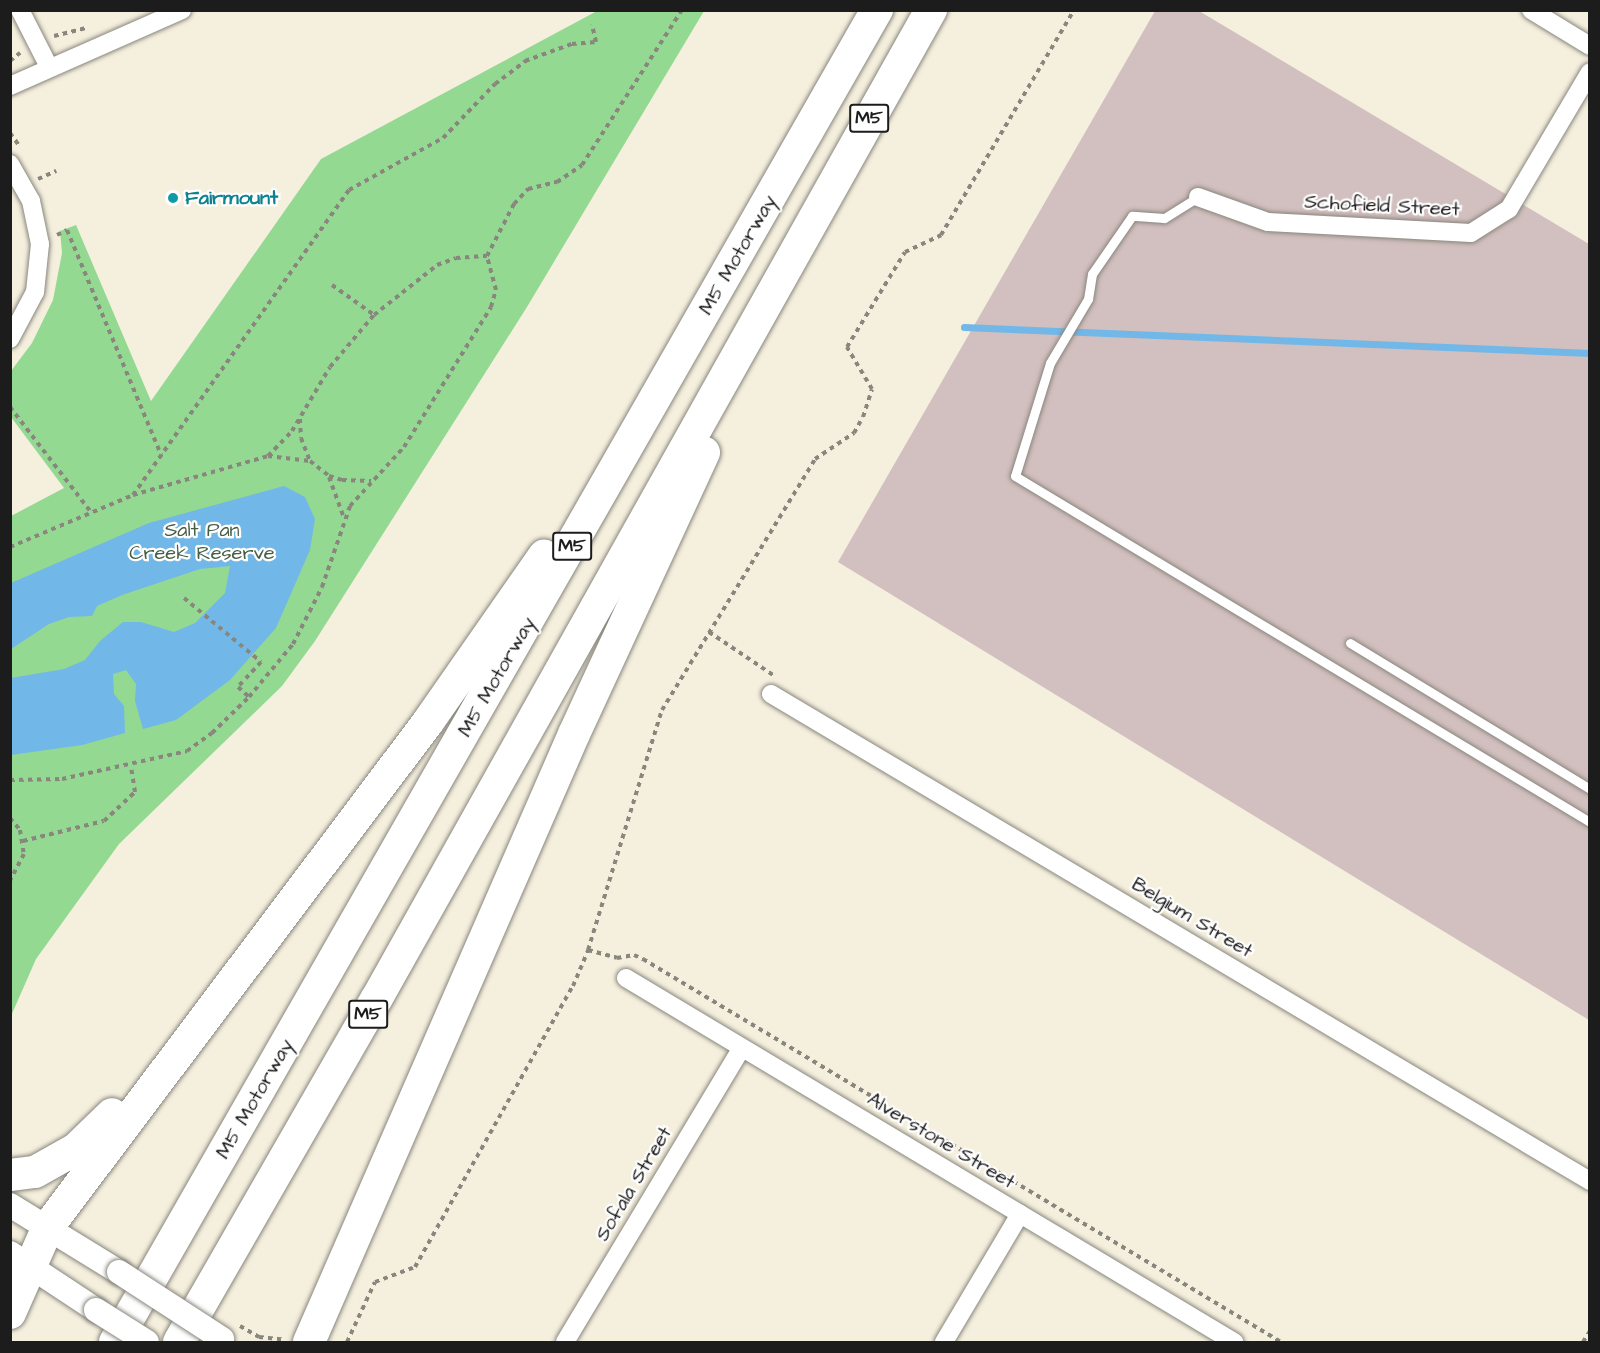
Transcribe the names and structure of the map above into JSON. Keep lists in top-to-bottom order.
{
  "streets": {
    "highway": ["M5", "M5 Motorway"],
    "street": [
      "Schofield Street",
      "Belgium Street",
      "Alverstone Street",
      "Sofala Street"
    ]
  },
  "crossings": [
    ["Alverstone Street", "Sofala Street"]
  ],
  "parks": ["Salt Pan Creek Reserve"],
  "places": ["Fairmount"]
}
